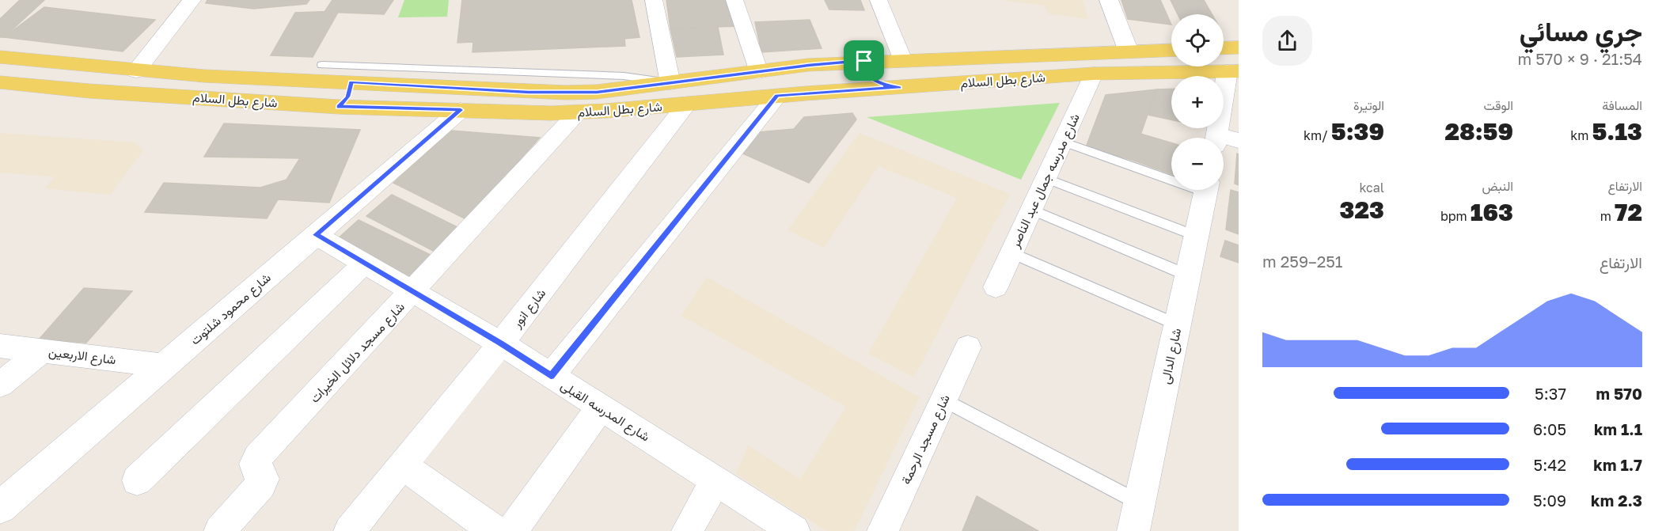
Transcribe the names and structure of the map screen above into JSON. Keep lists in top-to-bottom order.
{
  "streets": {
    "main road": ["شارع بطل السلام"],
    "street": [
      "شارع مدرسه جمال عبد الناصر",
      "شارع انور",
      "شارع محمود شلتوت",
      "شارع مسجد دلائل الخيرات",
      "شارع الاربعين",
      "شارع الدالى",
      "شارع المدرسه القبلى",
      "شارع مسجد الرحمة"
    ]
  },
  "crossings": [
    ["شارع بطل السلام", "شارع مدرسه جمال عبد الناصر"],
    ["شارع بطل السلام", "شارع انور"],
    ["شارع بطل السلام", "شارع محمود شلتوت"],
    ["شارع بطل السلام", "شارع مسجد دلائل الخيرات"],
    ["شارع انور", "شارع المدرسه القبلى"],
    ["شارع محمود شلتوت", "شارع الاربعين"],
    ["شارع محمود شلتوت", "شارع المدرسه القبلى"],
    ["شارع مسجد دلائل الخيرات", "شارع المدرسه القبلى"]
  ],
  "page": {
    "heading": ["جري مسائي", "21:54 · 9 × 570 m"],
    "map_buttons": ["+", "−"],
    "stats": [
      ["المسافة", "5.13 km"],
      ["الوقت", "28:59"],
      ["الوتيرة", "5:39 /km"],
      ["الارتفاع", "72 m"],
      ["النبض", "163 bpm"],
      ["kcal", "323"]
    ],
    "chart": ["الارتفاع", "251–259 m"],
    "list": [
      {
        "name": "570 m",
        "note": "5:37"
      },
      {
        "name": "1.1 km",
        "note": "6:05"
      },
      {
        "name": "1.7 km",
        "note": "5:42"
      },
      {
        "name": "2.3 km",
        "note": "5:09"
      }
    ]
  }
}
